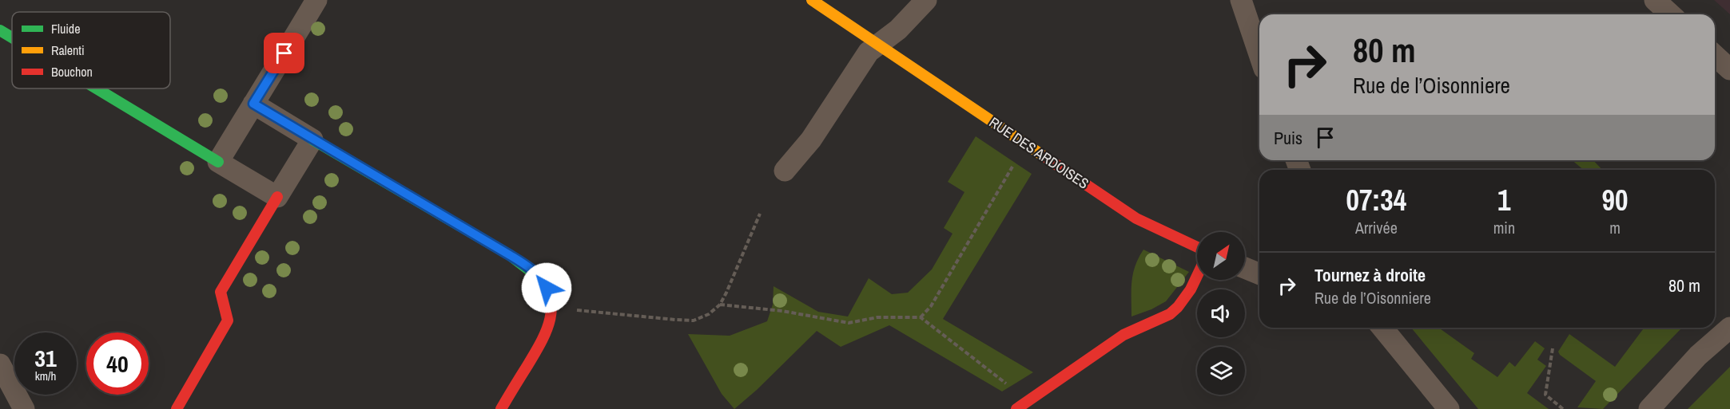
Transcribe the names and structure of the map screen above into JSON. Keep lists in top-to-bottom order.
{
  "streets": {
    "street": ["RUE DES ARDOISES"]
  },
  "legend": ["Fluide", "Ralenti", "Bouchon"],
  "north": "top right",
  "page": {
    "turn": ["80 m", "Rue de l’Oisonniere"],
    "then": "Puis",
    "eta": [
      "07:34",
      "Arrivée",
      "1",
      "min",
      "90",
      "m"
    ],
    "list": [
      {
        "name": "Tournez à droite",
        "note": "Rue de l’Oisonniere",
        "value": "80 m"
      }
    ],
    "speed": "31 km/h",
    "limit": "40"
  }
}
